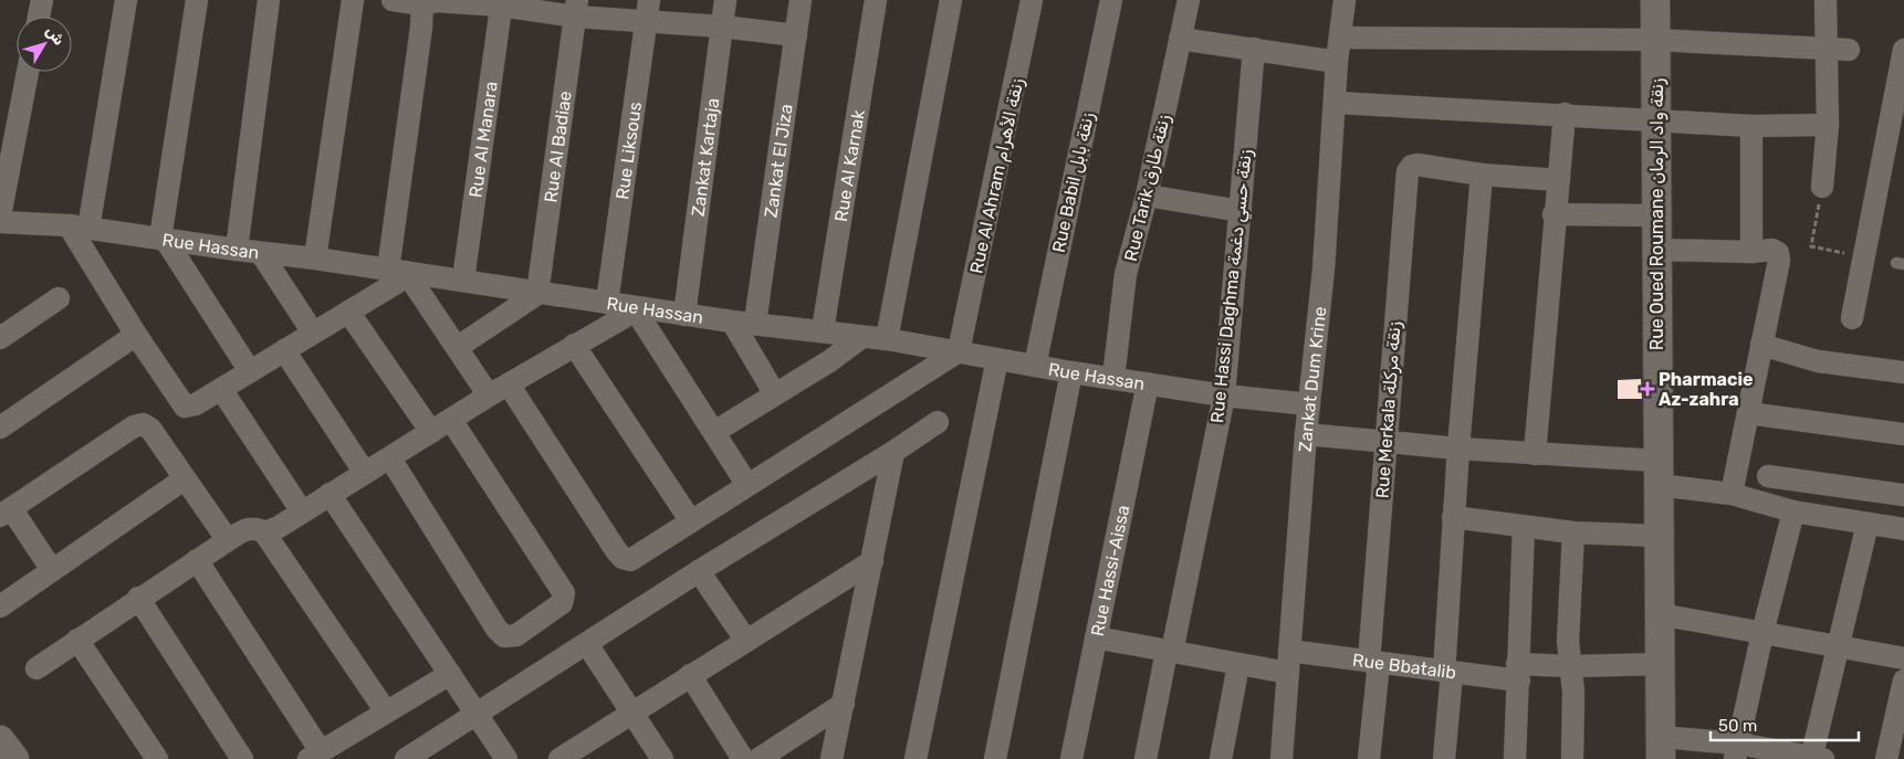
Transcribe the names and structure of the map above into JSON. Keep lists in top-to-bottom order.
{
  "streets": {
    "street": [
      "Rue Al Manara",
      "Rue Al Badiae",
      "Rue Liksous",
      "Zankat Kartaja",
      "Zankat El Jiza",
      "Rue Al Karnak",
      "Rue Al Ahram زنقة الأهرام",
      "Rue Babil زنقة بابل",
      "Rue Tarik زنقة طارق",
      "Rue Oued Roumane زنقة واد الرمان",
      "Rue Hassan",
      "Rue Hassi Daghma زنقة حسي دغمة",
      "Zankat Dum Krine",
      "Rue Merkala زنقة مركلة",
      "Rue Hassi-Aissa",
      "Rue Bbatalib"
    ]
  },
  "crossings": [
    ["Rue Al Manara", "Rue Hassan"],
    ["Rue Al Badiae", "Rue Hassan"],
    ["Rue Liksous", "Rue Hassan"],
    ["Zankat Kartaja", "Rue Hassan"],
    ["Zankat El Jiza", "Rue Hassan"],
    ["Rue Al Karnak", "Rue Hassan"],
    ["Rue Al Ahram زنقة الأهرام", "Rue Hassan"],
    ["Rue Babil زنقة بابل", "Rue Hassan"],
    ["Rue Tarik زنقة طارق", "Rue Hassan"],
    ["Rue Oued Roumane زنقة واد الرمان", "Rue Bbatalib"],
    ["Rue Hassan", "Rue Hassi Daghma زنقة حسي دغمة"],
    ["Rue Hassan", "Zankat Dum Krine"],
    ["Rue Hassan", "Rue Hassi-Aissa"],
    ["Rue Hassi Daghma زنقة حسي دغمة", "Rue Bbatalib"],
    ["Zankat Dum Krine", "Rue Bbatalib"],
    ["Rue Merkala زنقة مركلة", "Rue Bbatalib"],
    ["Rue Hassi-Aissa", "Rue Bbatalib"]
  ],
  "places": {
    "health": ["Pharmacie Az-zahra"]
  },
  "scale_bar": "50 m",
  "north": "top right"
}
